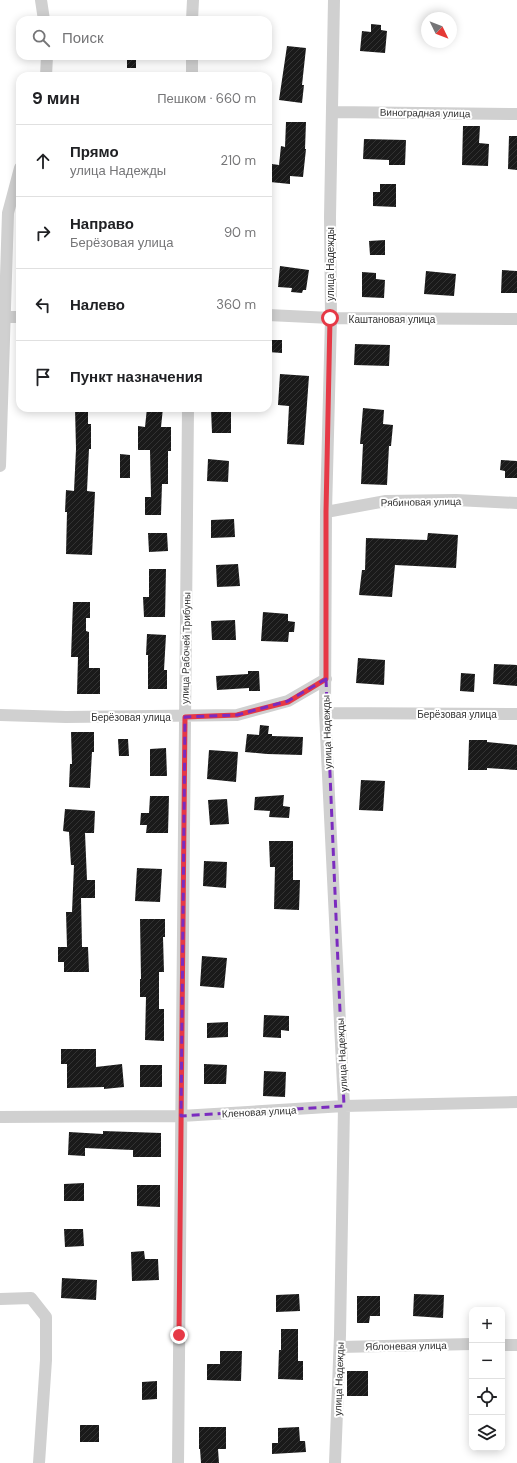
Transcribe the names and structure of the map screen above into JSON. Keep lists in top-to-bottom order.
{
  "streets": {
    "street": [
      "Виноградная улица",
      "улица Надежды",
      "Каштановая улица",
      "Рябиновая улица",
      "улица Рабочей Трибуны",
      "Берёзовая улица",
      "Кленовая улица",
      "Яблоневая улица"
    ]
  },
  "crossings": [
    ["Виноградная улица", "улица Надежды"],
    ["улица Надежды", "Каштановая улица"],
    ["улица Надежды", "Рябиновая улица"],
    ["улица Надежды", "Берёзовая улица"],
    ["улица Надежды", "Кленовая улица"],
    ["улица Надежды", "Яблоневая улица"],
    ["улица Рабочей Трибуны", "Берёзовая улица"],
    ["улица Рабочей Трибуны", "Кленовая улица"]
  ],
  "north": "bottom right",
  "page": {
    "search": "Поиск",
    "heading": ["9 мин", "Пешком · 660 m"],
    "list": [
      ["Прямо", "улица Надежды", "210 m"],
      ["Направо", "Берёзовая улица", "90 m"],
      ["Налево", "360 m"],
      "Пункт назначения"
    ],
    "map_buttons": ["+", "−"]
  }
}
